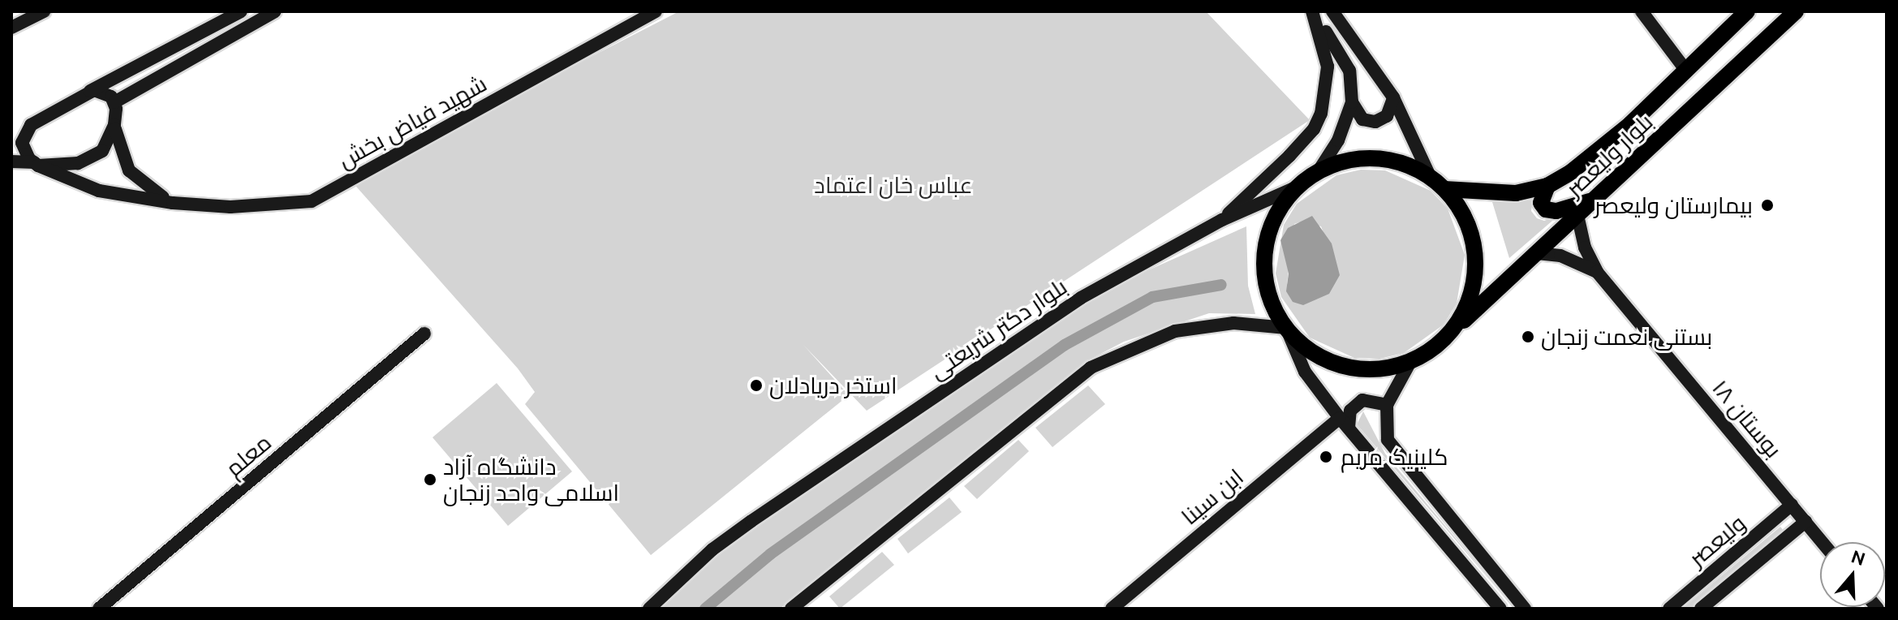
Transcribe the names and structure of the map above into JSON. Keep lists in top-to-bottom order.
{
  "streets": {
    "main road": [
      "شهید فیاض بخش",
      "بلوار ولیعصر",
      "بلوار دکتر شریعتی",
      "بوستان ۱۸",
      "معلم",
      "ابن سینا",
      "ولیعصر"
    ]
  },
  "crossings": [
    ["بلوار ولیعصر", "بلوار دکتر شریعتی"],
    ["بلوار ولیعصر", "بوستان ۱۸"],
    ["بوستان ۱۸", "ولیعصر"]
  ],
  "parks": ["عباس خان اعتماد"],
  "places": [
    "بیمارستان ولیعصر",
    "بستنی نعمت زنجان",
    "استخر دریادلان",
    "کلینیک مریم",
    "دانشگاه آزاد اسلامی واحد زنجان"
  ],
  "north": "top"
}
